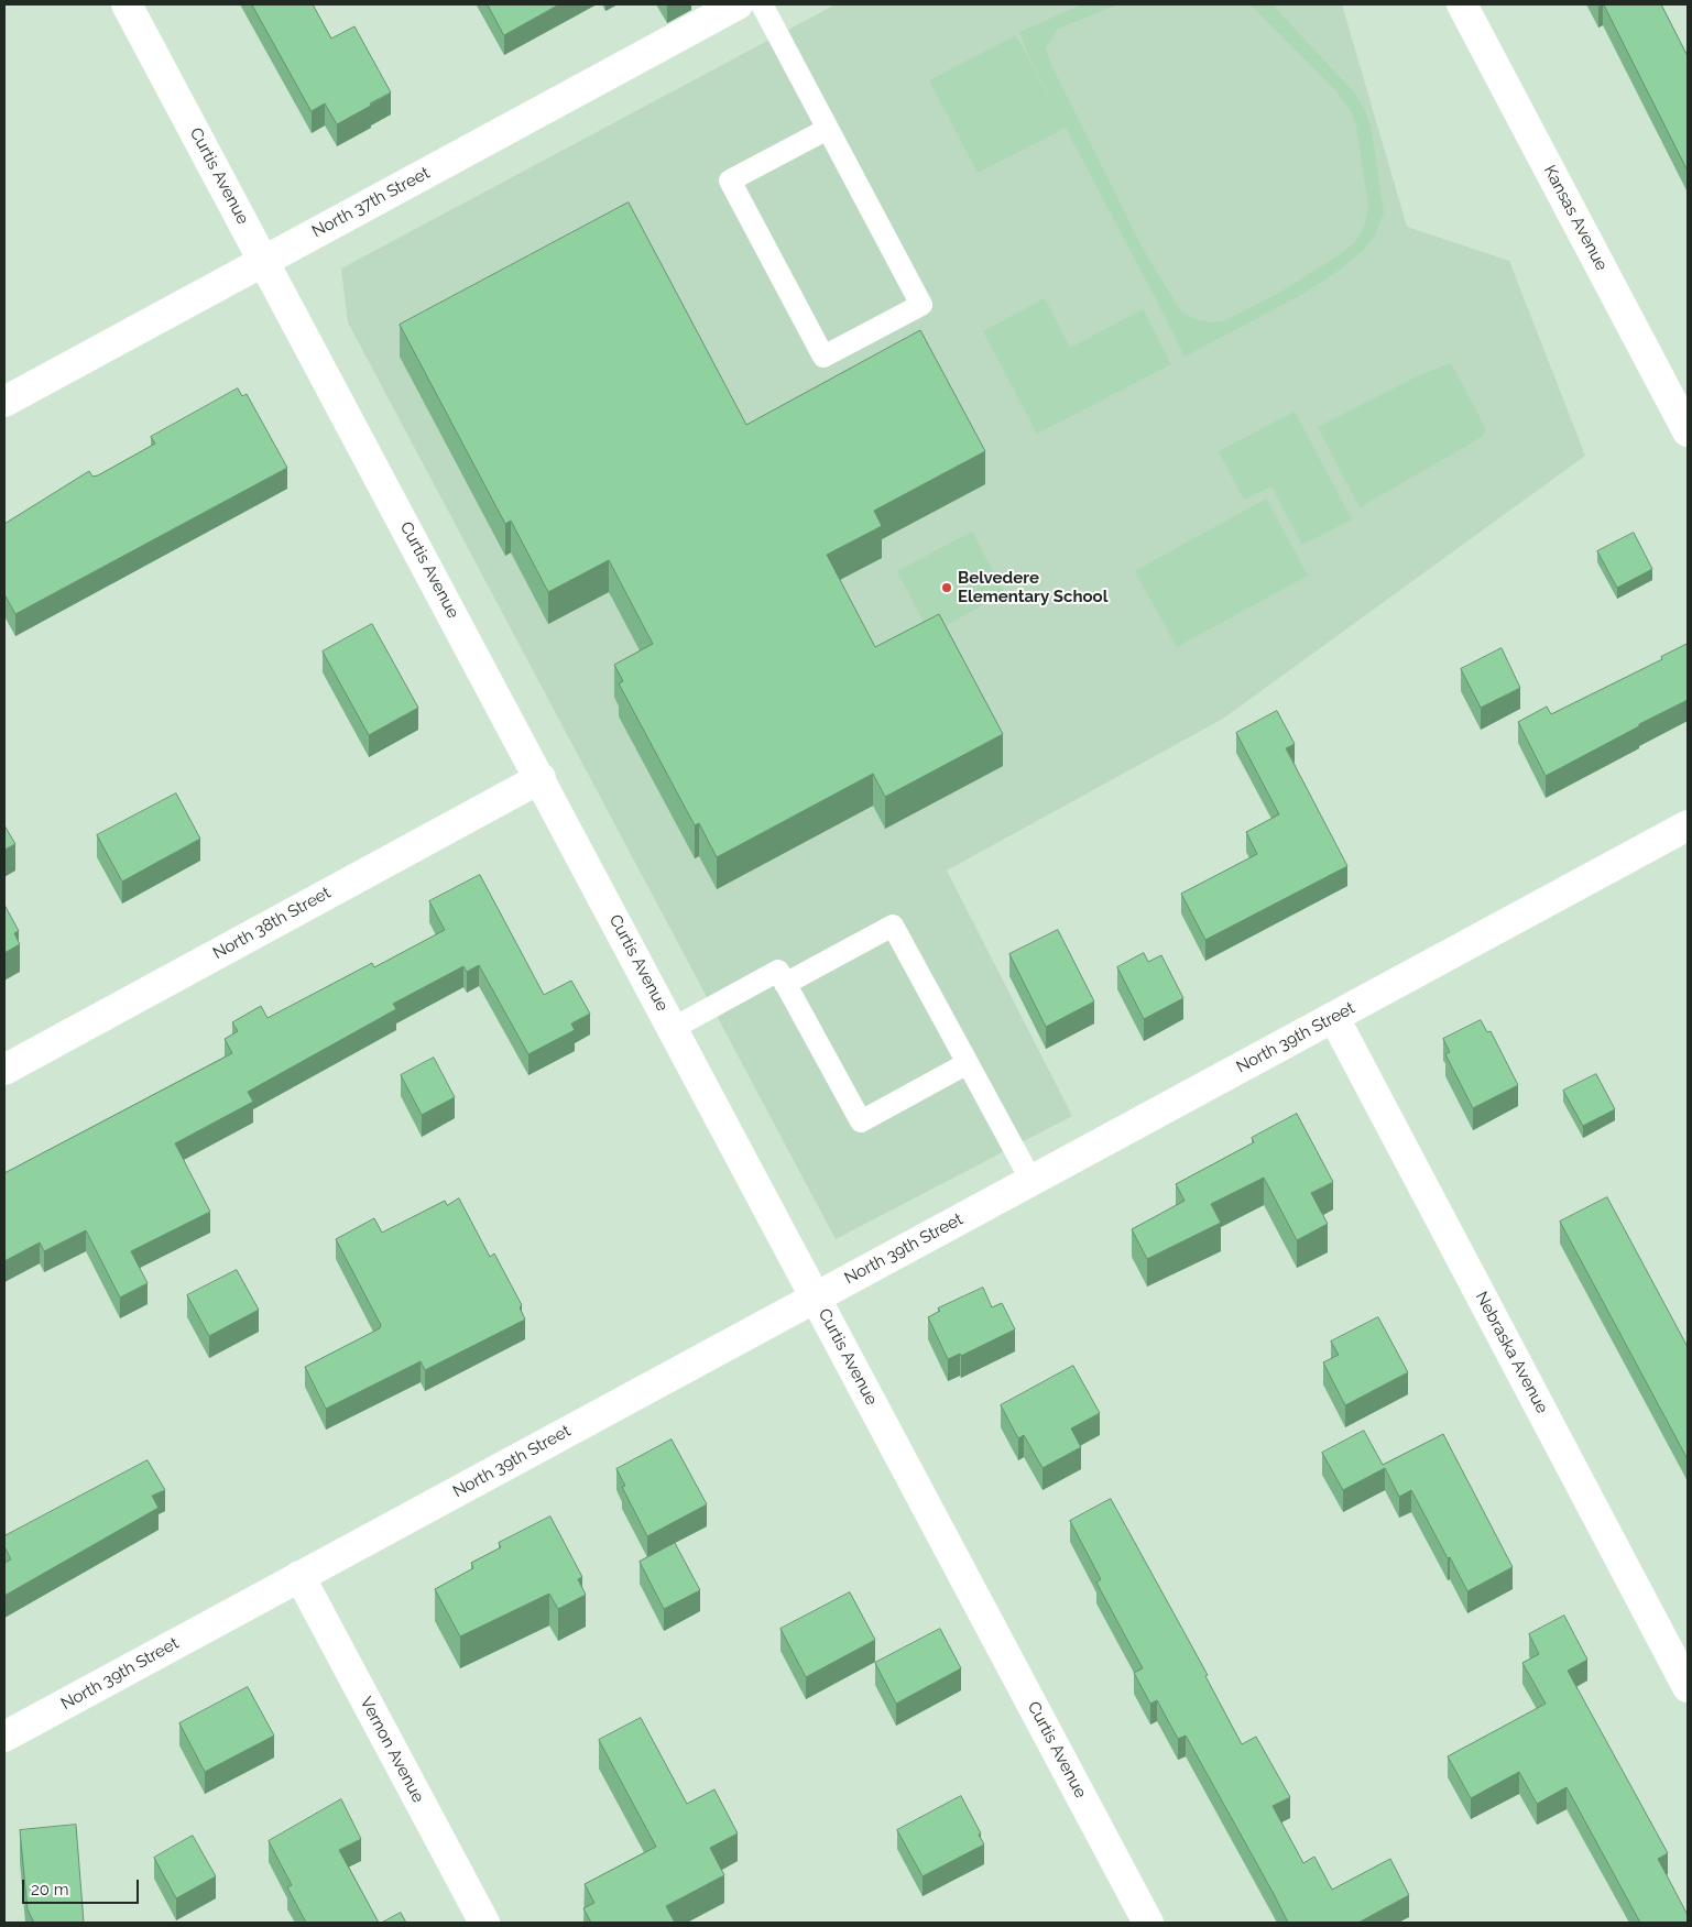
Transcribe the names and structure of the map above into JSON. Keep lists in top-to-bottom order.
{
  "streets": {
    "street": [
      "Curtis Avenue",
      "North 37th Street",
      "Kansas Avenue",
      "North 38th Street",
      "North 39th Street",
      "Nebraska Avenue",
      "Vernon Avenue"
    ]
  },
  "crossings": [
    ["Curtis Avenue", "North 37th Street"],
    ["Curtis Avenue", "North 38th Street"],
    ["Curtis Avenue", "North 39th Street"],
    ["North 39th Street", "Nebraska Avenue"],
    ["North 39th Street", "Vernon Avenue"]
  ],
  "places": ["Belvedere Elementary School"],
  "scale_bar": "20 m"
}
